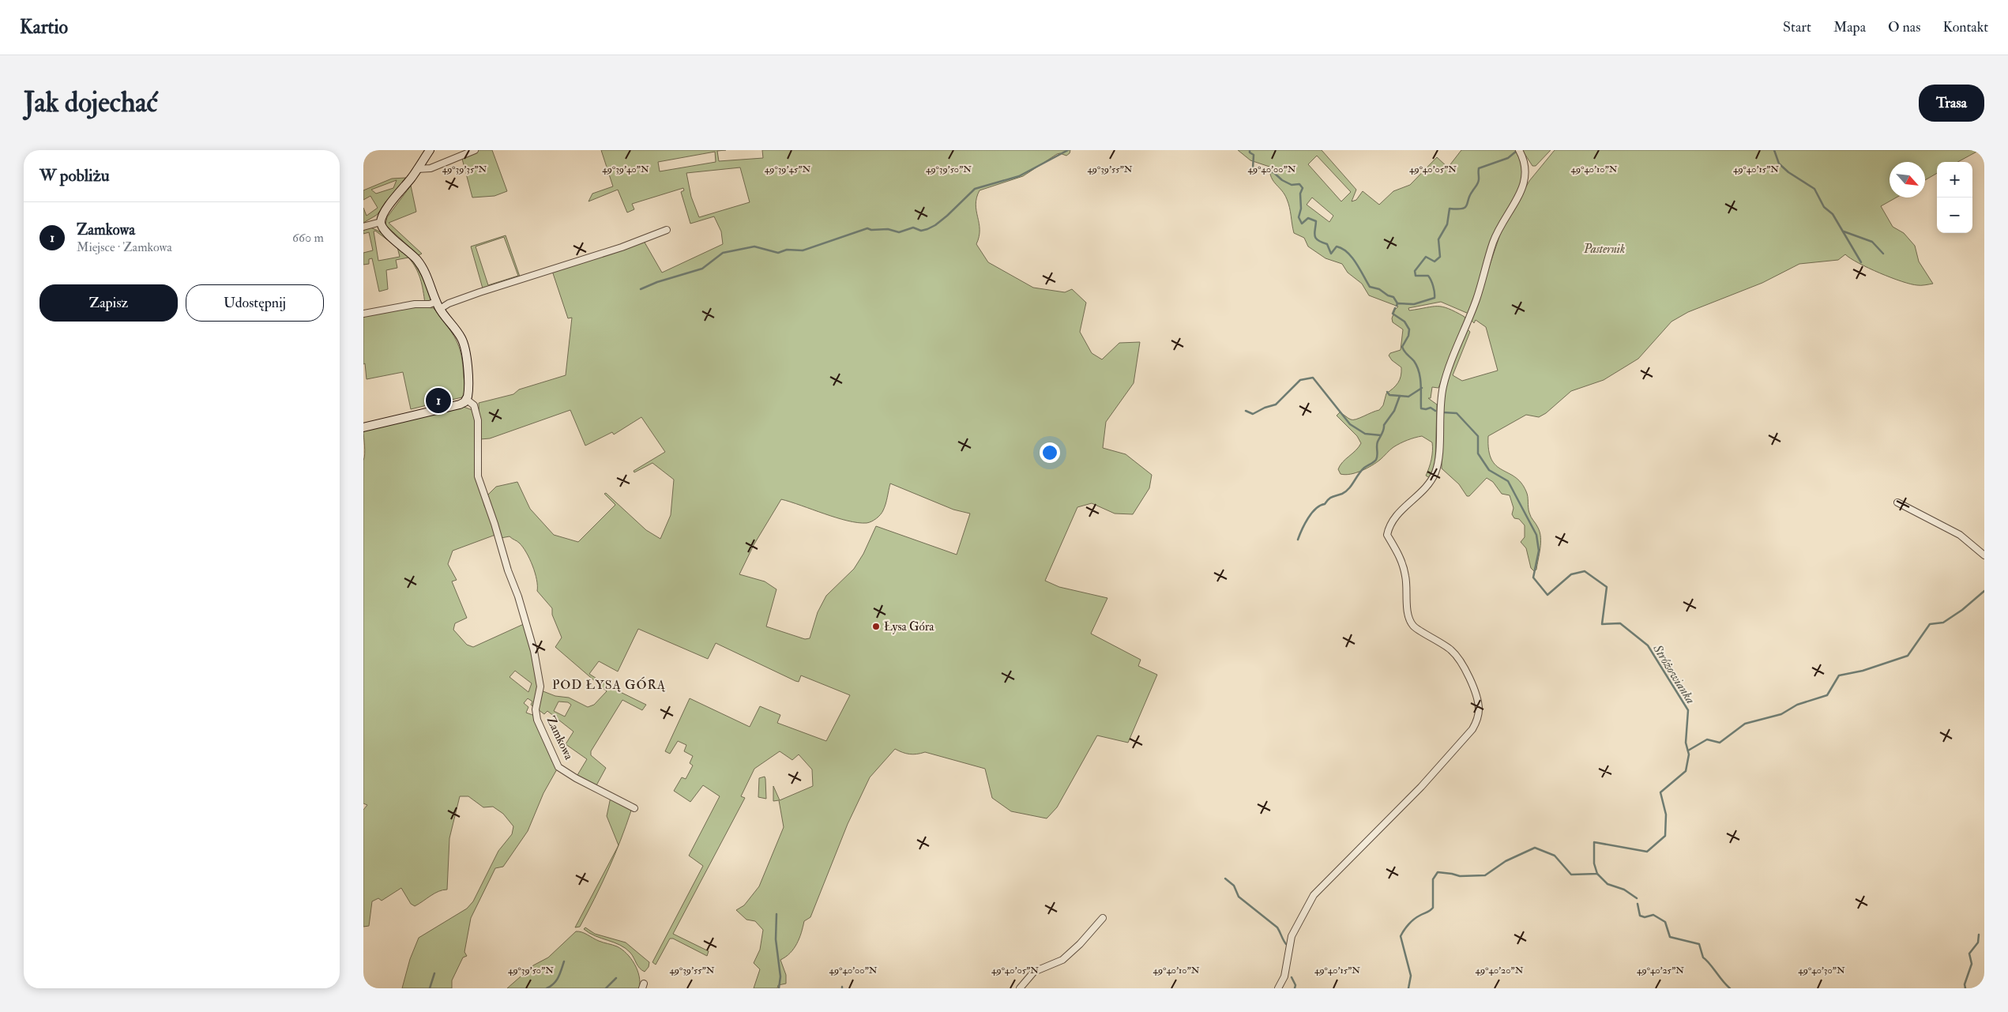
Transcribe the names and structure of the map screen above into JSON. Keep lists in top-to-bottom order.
{
  "streets": {
    "street": ["Zamkowa"]
  },
  "districts": ["POD ŁYSĄ GÓRĄ"],
  "water": ["Stróżowianka"],
  "parks": ["Pasternik"],
  "places": ["Łysa Góra"],
  "north": "bottom right",
  "page": {
    "header": "Kartio",
    "nav": [
      "Start",
      "Mapa",
      "O nas",
      "Kontakt"
    ],
    "buttons": [
      "Trasa",
      ["Zapisz", "Udostępnij"]
    ],
    "title": "Jak dojechać",
    "heading": "W pobliżu",
    "map_buttons": ["+", "−"],
    "list": [
      {
        "mark": "1",
        "name": "Zamkowa",
        "note": "Miejsce · Zamkowa",
        "value": "660 m"
      }
    ],
    "pins": "1"
  },
  "coordinates": [
    "49°39'35\"N",
    "49°39'40\"N",
    "49°39'45\"N",
    "49°39'50\"N",
    "49°39'55\"N",
    "49°40'00\"N",
    "49°40'05\"N",
    "49°40'10\"N",
    "49°40'15\"N",
    "49°40'20\"N",
    "49°40'25\"N",
    "49°40'30\"N"
  ]
}
